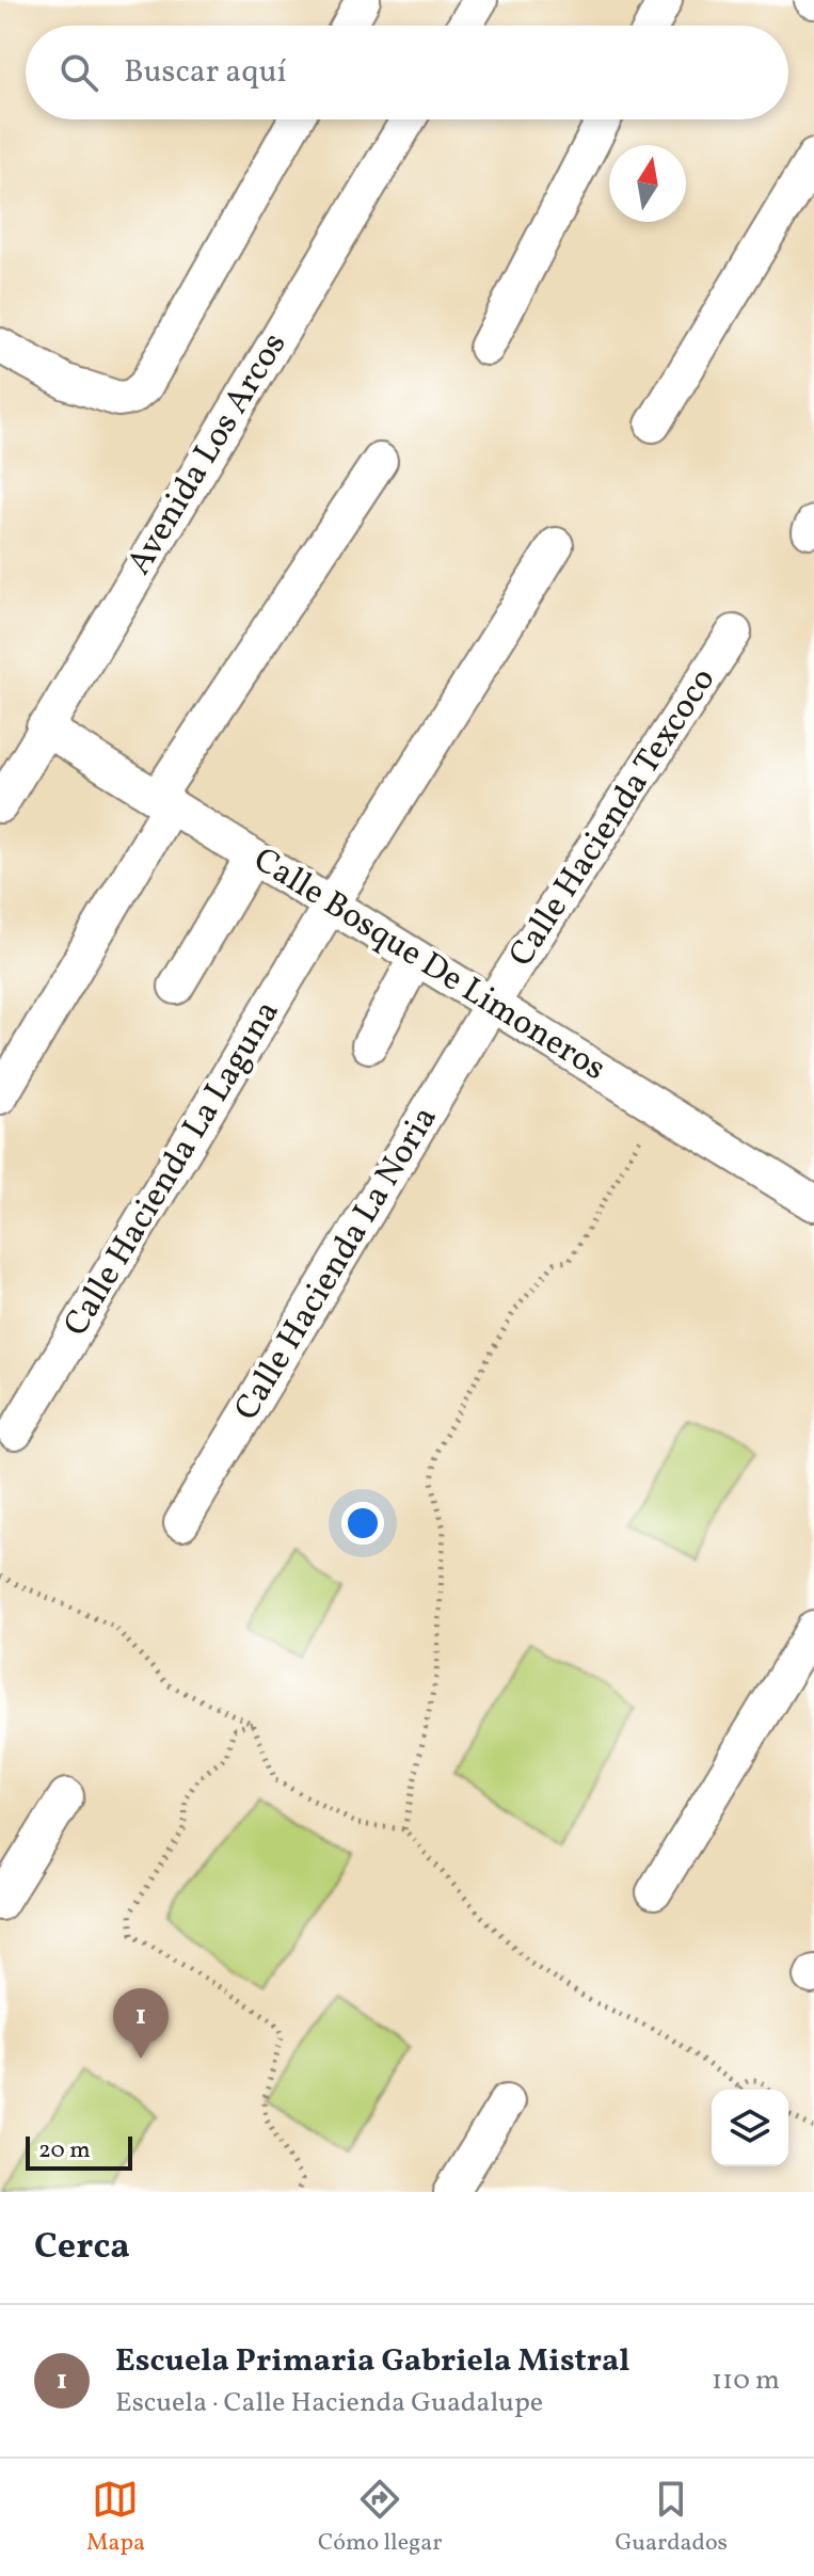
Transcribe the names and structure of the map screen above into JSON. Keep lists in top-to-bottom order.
{
  "streets": {
    "street": [
      "Avenida Los Arcos",
      "Calle Hacienda Texcoco",
      "Calle Bosque De Limoneros",
      "Calle Hacienda La Laguna",
      "Calle Hacienda La Noria"
    ]
  },
  "crossings": [
    ["Avenida Los Arcos", "Calle Bosque De Limoneros"],
    ["Calle Hacienda Texcoco", "Calle Bosque De Limoneros"],
    ["Calle Hacienda Texcoco", "Calle Hacienda La Noria"],
    ["Calle Bosque De Limoneros", "Calle Hacienda La Laguna"],
    ["Calle Bosque De Limoneros", "Calle Hacienda La Noria"]
  ],
  "scale_bar": "20 m",
  "north": "top",
  "page": {
    "search": "Buscar aquí",
    "pins": "1",
    "scale": "20 m",
    "heading": "Cerca",
    "list": [
      {
        "mark": "1",
        "name": "Escuela Primaria Gabriela Mistral",
        "note": "Escuela · Calle Hacienda Guadalupe",
        "value": "110 m"
      }
    ],
    "nav": ["Mapa", "Cómo llegar", "Guardados"]
  }
}
